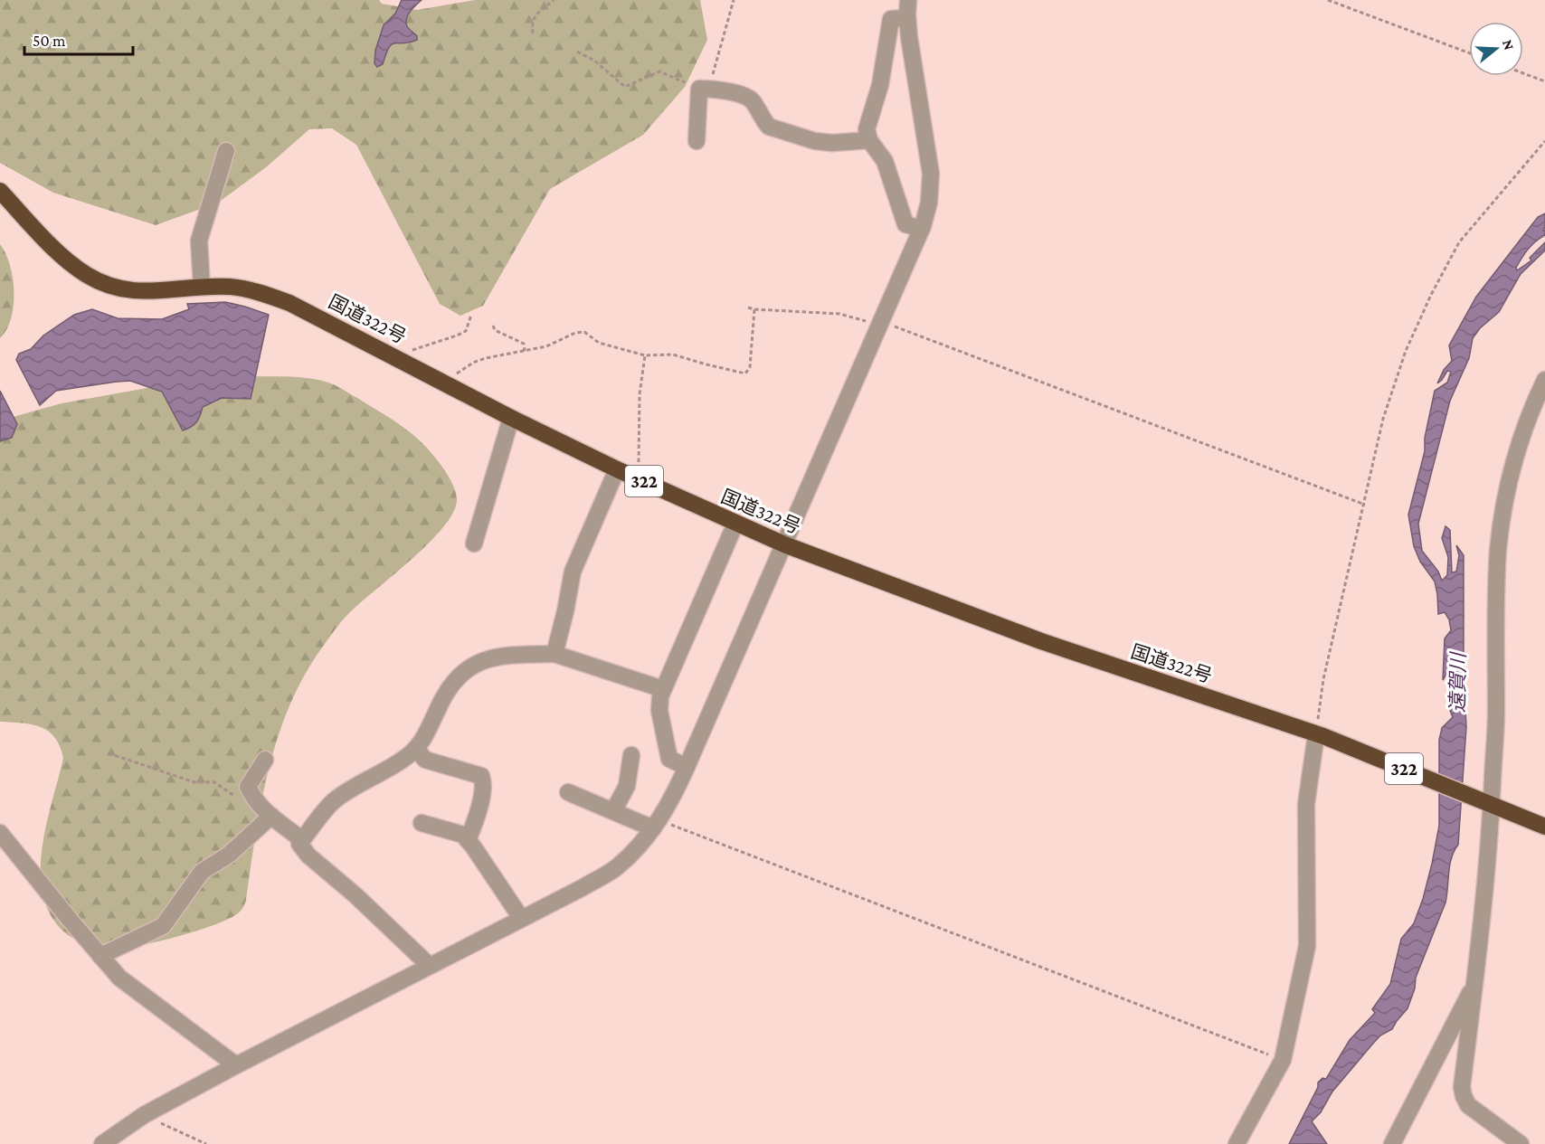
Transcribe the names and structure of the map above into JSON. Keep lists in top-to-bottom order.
{
  "streets": {
    "highway": ["国道322号", "322"]
  },
  "water": ["遠賀川"],
  "scale_bar": "50 m",
  "north": "right"
}
